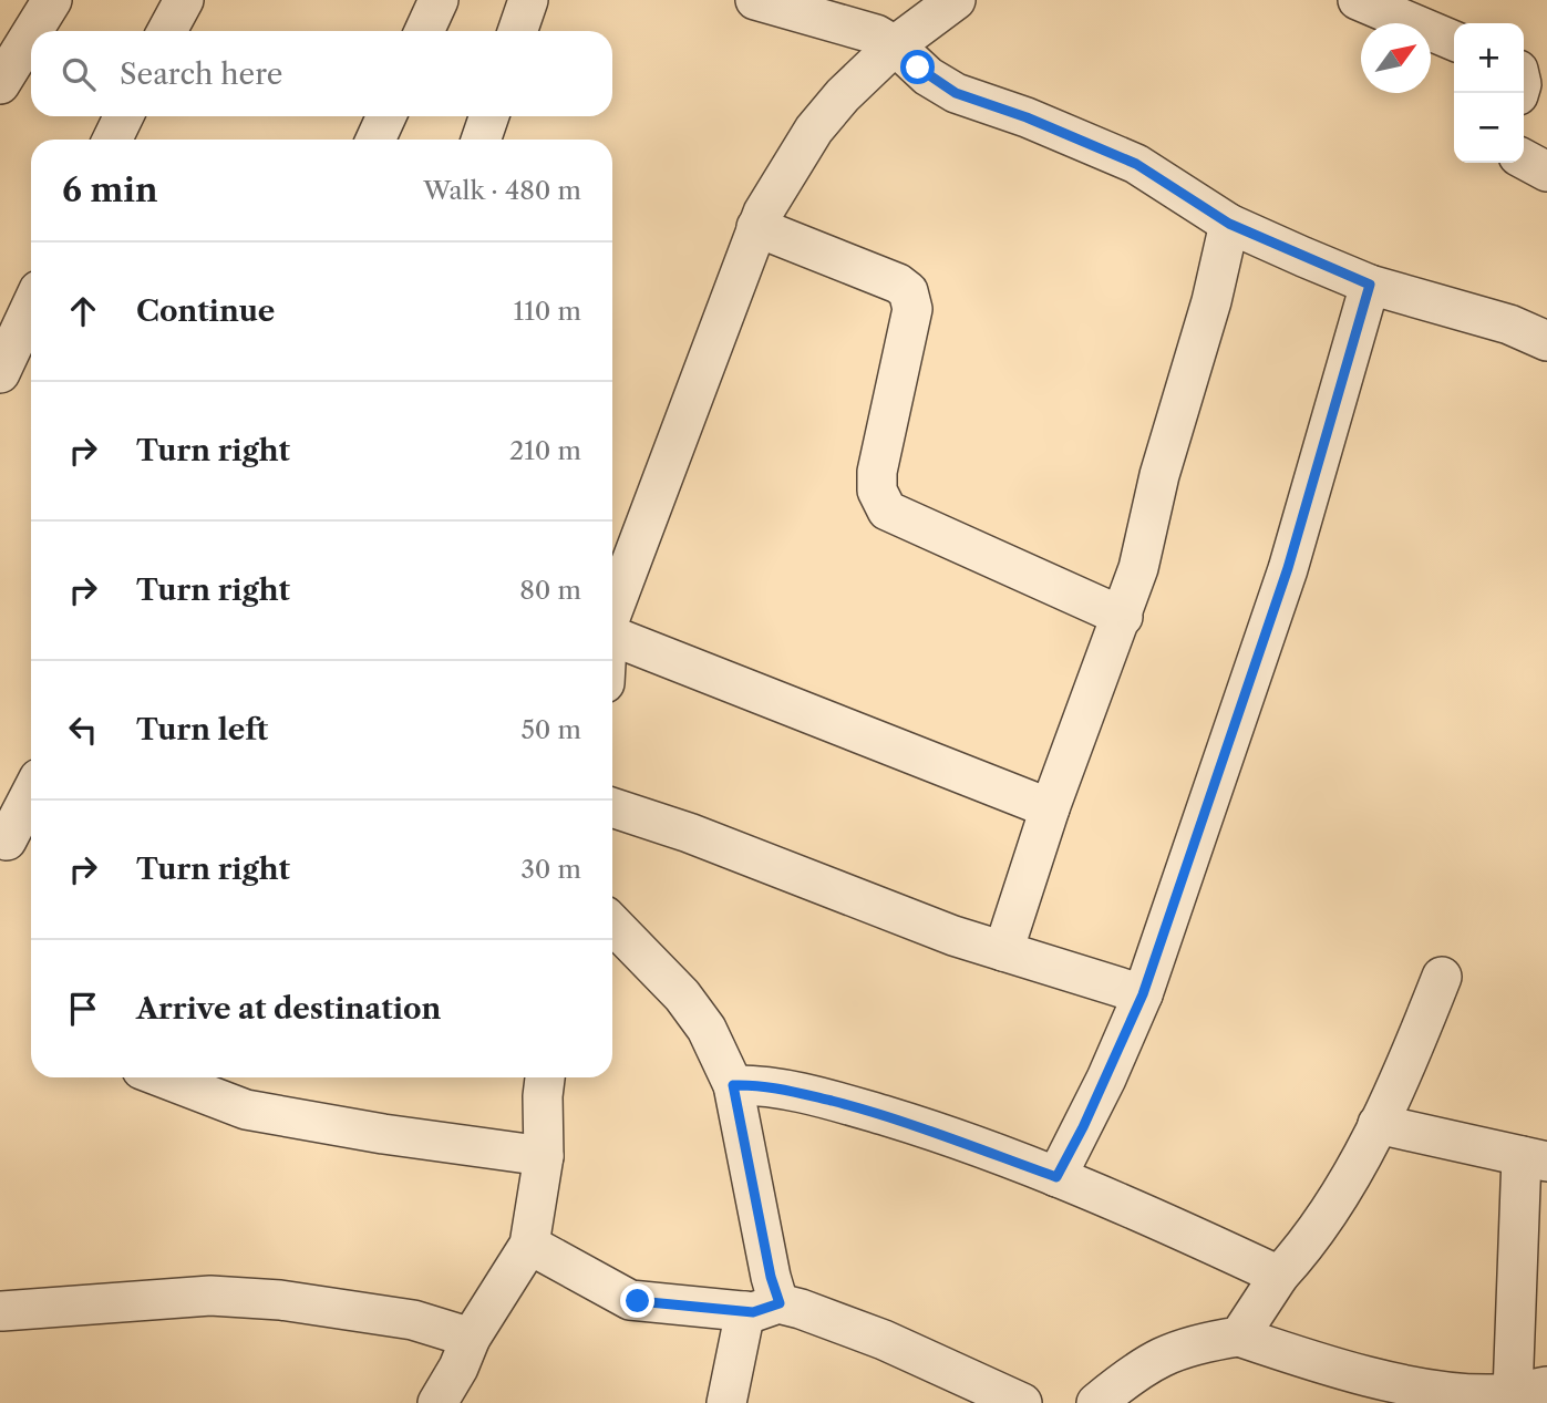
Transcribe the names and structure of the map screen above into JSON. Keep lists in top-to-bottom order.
{
  "north": "top right",
  "page": {
    "map_buttons": ["+", "−"],
    "search": "Search here",
    "heading": ["6 min", "Walk · 480 m"],
    "list": [
      ["Continue", "110 m"],
      ["Turn right", "210 m"],
      ["Turn right", "80 m"],
      ["Turn left", "50 m"],
      ["Turn right", "30 m"],
      "Arrive at destination"
    ]
  }
}
